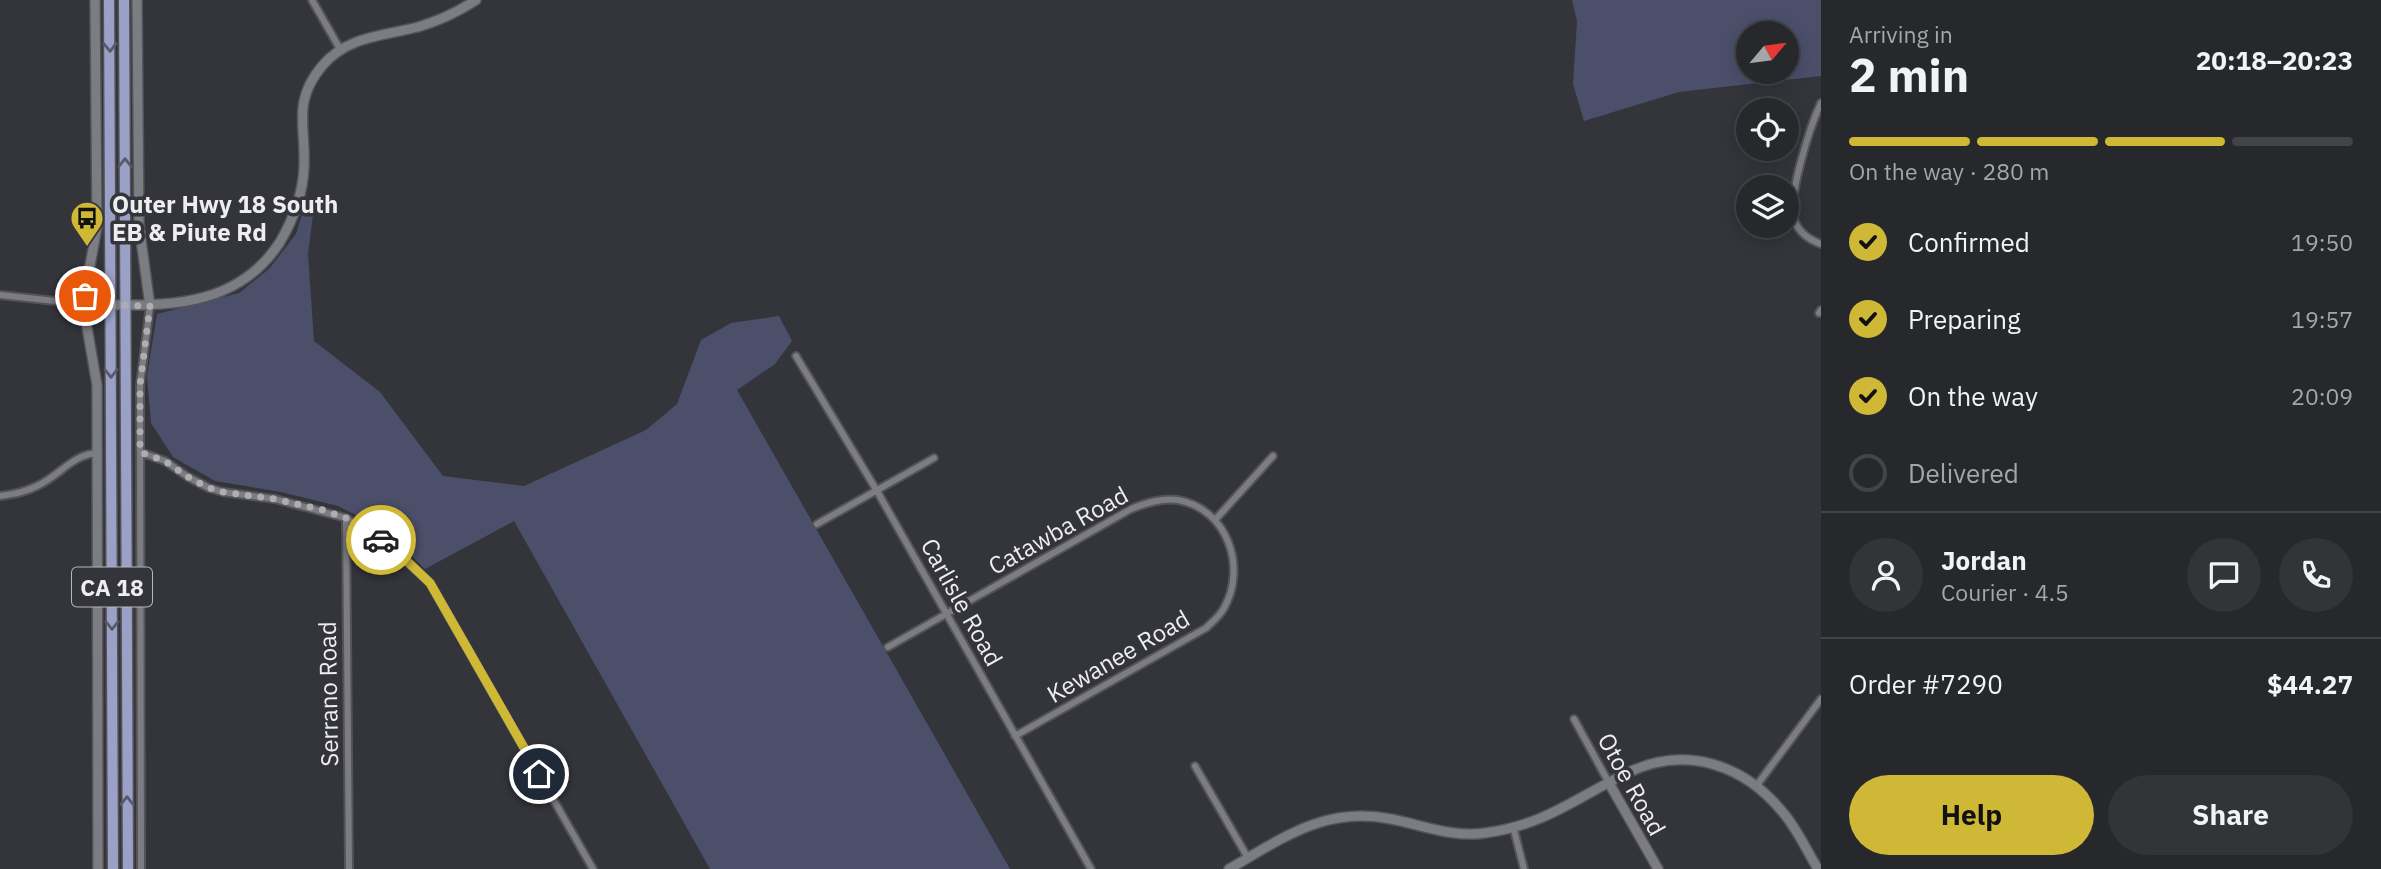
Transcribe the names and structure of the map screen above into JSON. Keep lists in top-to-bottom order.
{
  "streets": {
    "main road": ["CA 18"],
    "street": [
      "Catawba Road",
      "Carlisle Road",
      "Kewanee Road",
      "Serrano Road",
      "Otoe Road"
    ]
  },
  "crossings": [
    ["Catawba Road", "Carlisle Road"],
    ["Catawba Road", "Kewanee Road"],
    ["Carlisle Road", "Kewanee Road"]
  ],
  "places": {
    "bus stop": ["Outer Hwy 18 South EB & Piute Rd"]
  },
  "north": "top right",
  "page": {
    "heading": ["2 min", "Arriving in", "20:18–20:23"],
    "panel": [
      "Jordan",
      "Courier · 4.5",
      "Order #7290",
      "$44.27"
    ],
    "bar": "On the way · 280 m",
    "list": [
      ["Confirmed", "19:50"],
      ["Preparing", "19:57"],
      ["On the way", "20:09"],
      "Delivered"
    ],
    "buttons": ["Help", "Share"]
  }
}
